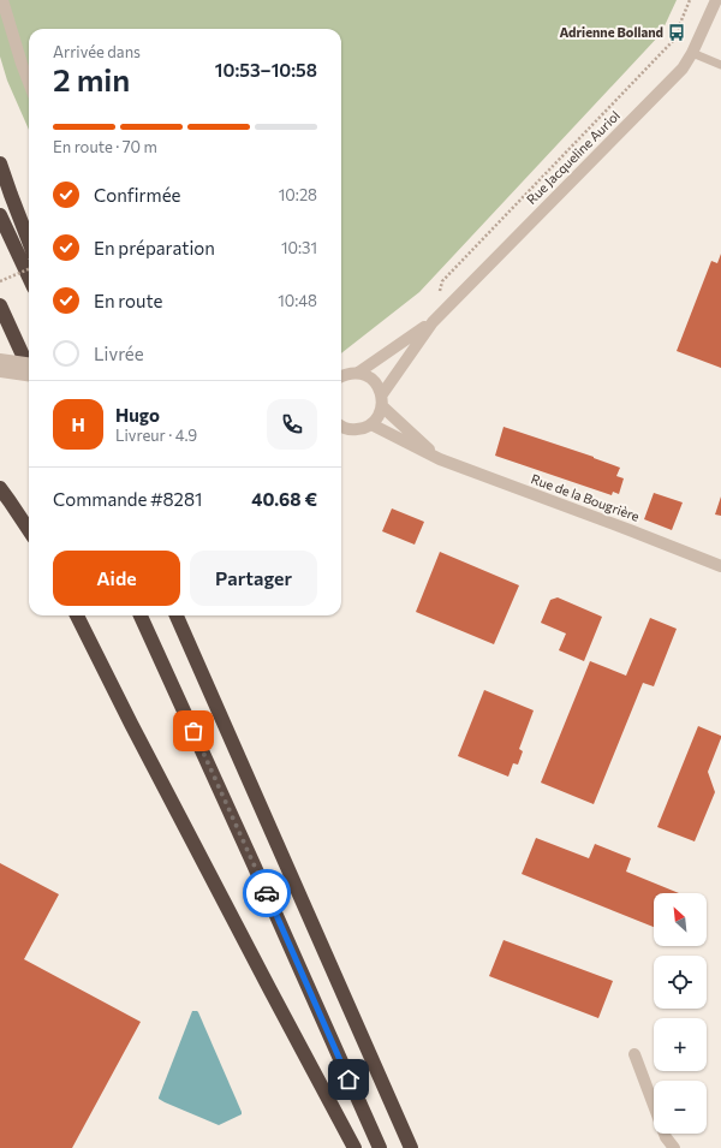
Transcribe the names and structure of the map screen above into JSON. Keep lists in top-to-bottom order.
{
  "streets": {
    "street": ["Rue Jacqueline Auriol", "Rue de la Bougrière"]
  },
  "crossings": [
    ["Rue Jacqueline Auriol", "Rue de la Bougrière"]
  ],
  "places": {
    "bus stop": ["Adrienne Bolland"]
  },
  "north": "top left",
  "page": {
    "heading": ["2 min", "Arrivée dans", "10:53–10:58"],
    "panel": [
      "Hugo",
      "Livreur · 4.9",
      "Commande #8281",
      "40.68 €"
    ],
    "bar": "En route · 70 m",
    "list": [
      ["Confirmée", "10:28"],
      ["En préparation", "10:31"],
      ["En route", "10:48"],
      "Livrée"
    ],
    "round": "H",
    "buttons": ["Aide", "Partager"],
    "map_buttons": ["+", "−"]
  }
}
